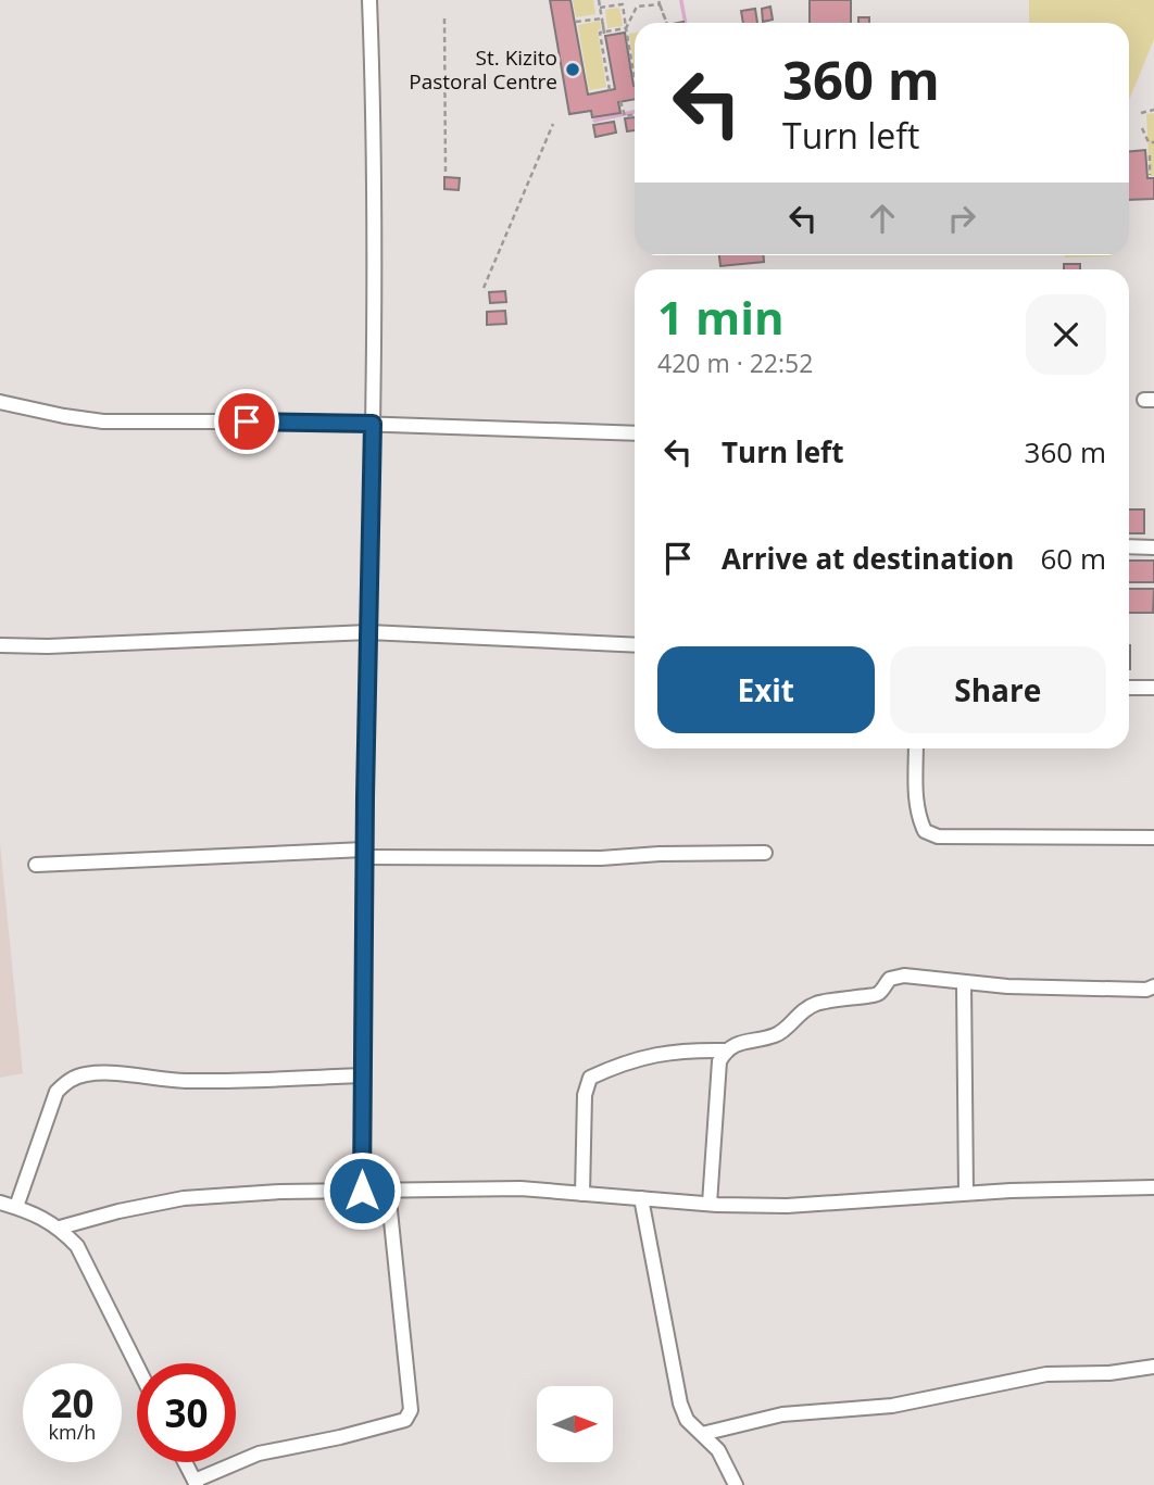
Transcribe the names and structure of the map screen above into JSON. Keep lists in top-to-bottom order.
{
  "places": ["St. Kizito Pastoral Centre"],
  "north": "right",
  "page": {
    "turn": ["360 m", "Turn left"],
    "heading": ["1 min", "420 m · 22:52"],
    "list": [
      {
        "name": "Turn left",
        "value": "360 m"
      },
      {
        "name": "Arrive at destination",
        "value": "60 m"
      }
    ],
    "buttons": ["Exit", "Share"],
    "speed": "20 km/h",
    "limit": "30"
  }
}
